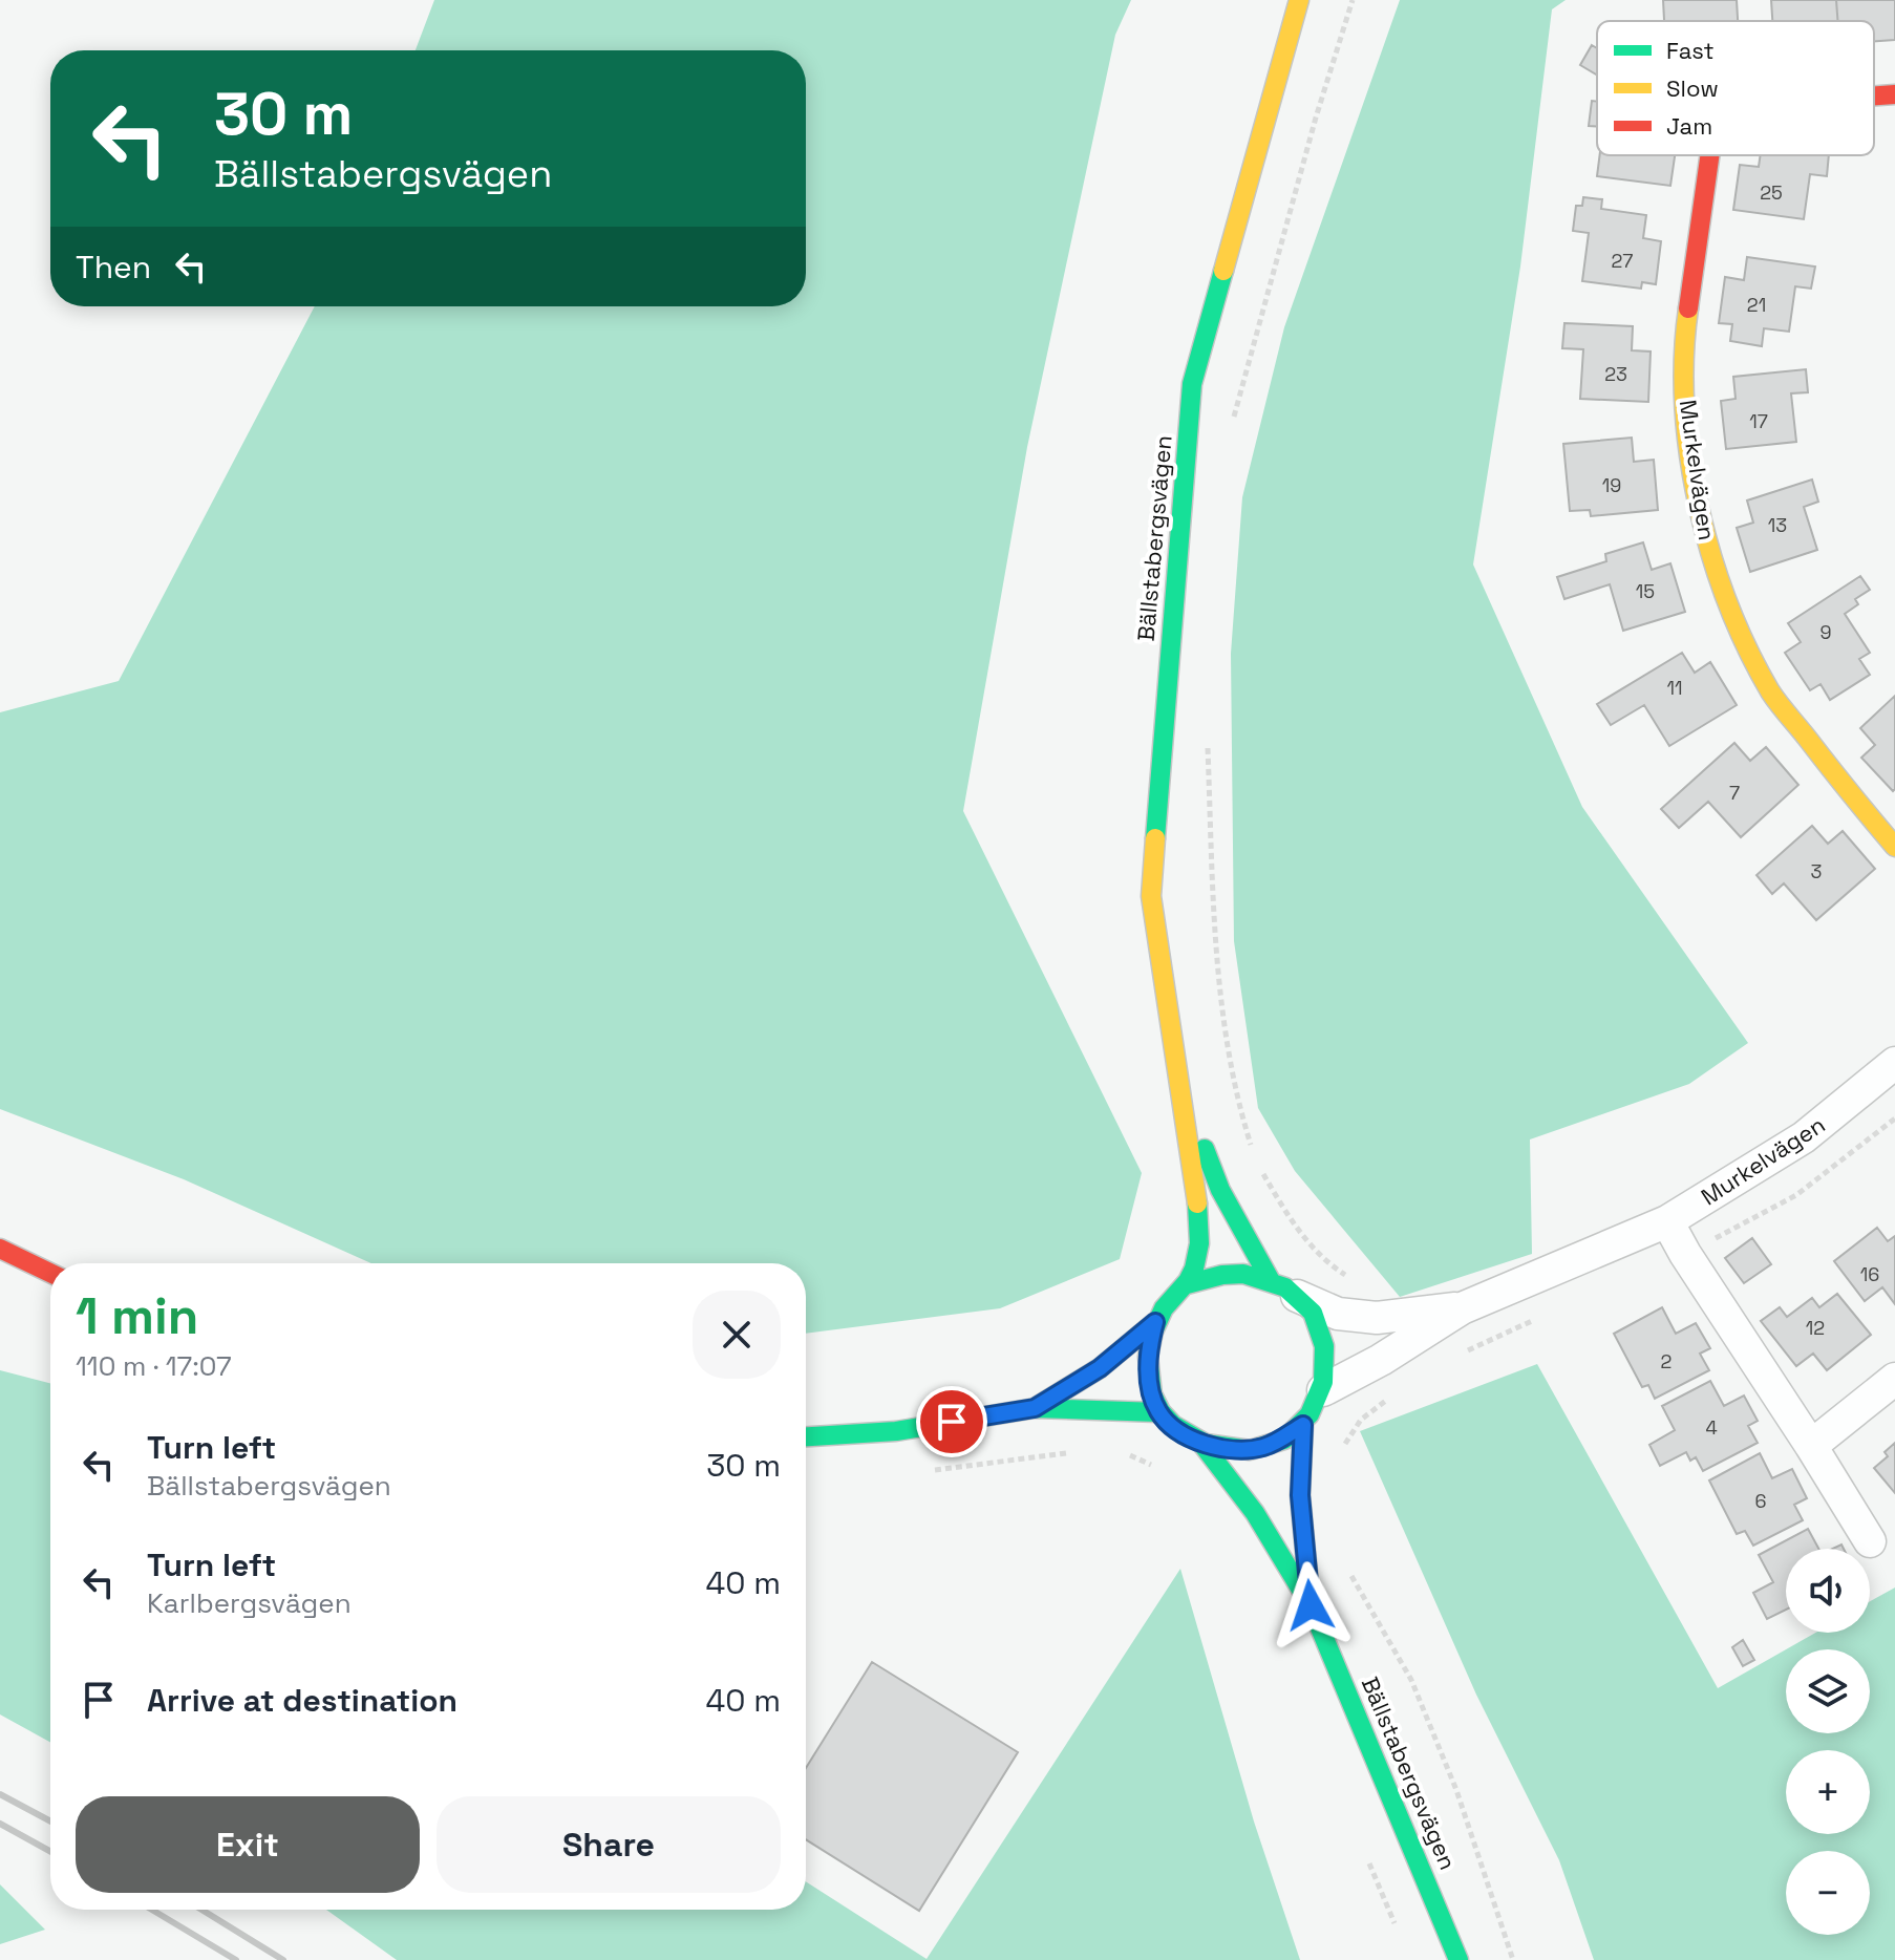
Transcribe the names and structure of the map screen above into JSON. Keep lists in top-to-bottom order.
{
  "streets": {
    "street": ["Murkelvägen", "Bällstabergsvägen"]
  },
  "crossings": [
    ["Murkelvägen", "Bällstabergsvägen"]
  ],
  "house_numbers": [
    "25",
    "27",
    "21",
    "23",
    "17",
    "19",
    "13",
    "15",
    "9",
    "11",
    "7",
    "3",
    "16",
    "12",
    "2",
    "4",
    "6"
  ],
  "legend": ["Fast", "Slow", "Jam"],
  "page": {
    "turn": ["30 m", "Bällstabergsvägen"],
    "then": "Then",
    "heading": ["1 min", "110 m · 17:07"],
    "list": [
      {
        "name": "Turn left",
        "note": "Bällstabergsvägen",
        "value": "30 m"
      },
      {
        "name": "Turn left",
        "note": "Karlbergsvägen",
        "value": "40 m"
      },
      {
        "name": "Arrive at destination",
        "value": "40 m"
      }
    ],
    "map_buttons": ["+", "−"],
    "buttons": ["Exit", "Share"]
  }
}
